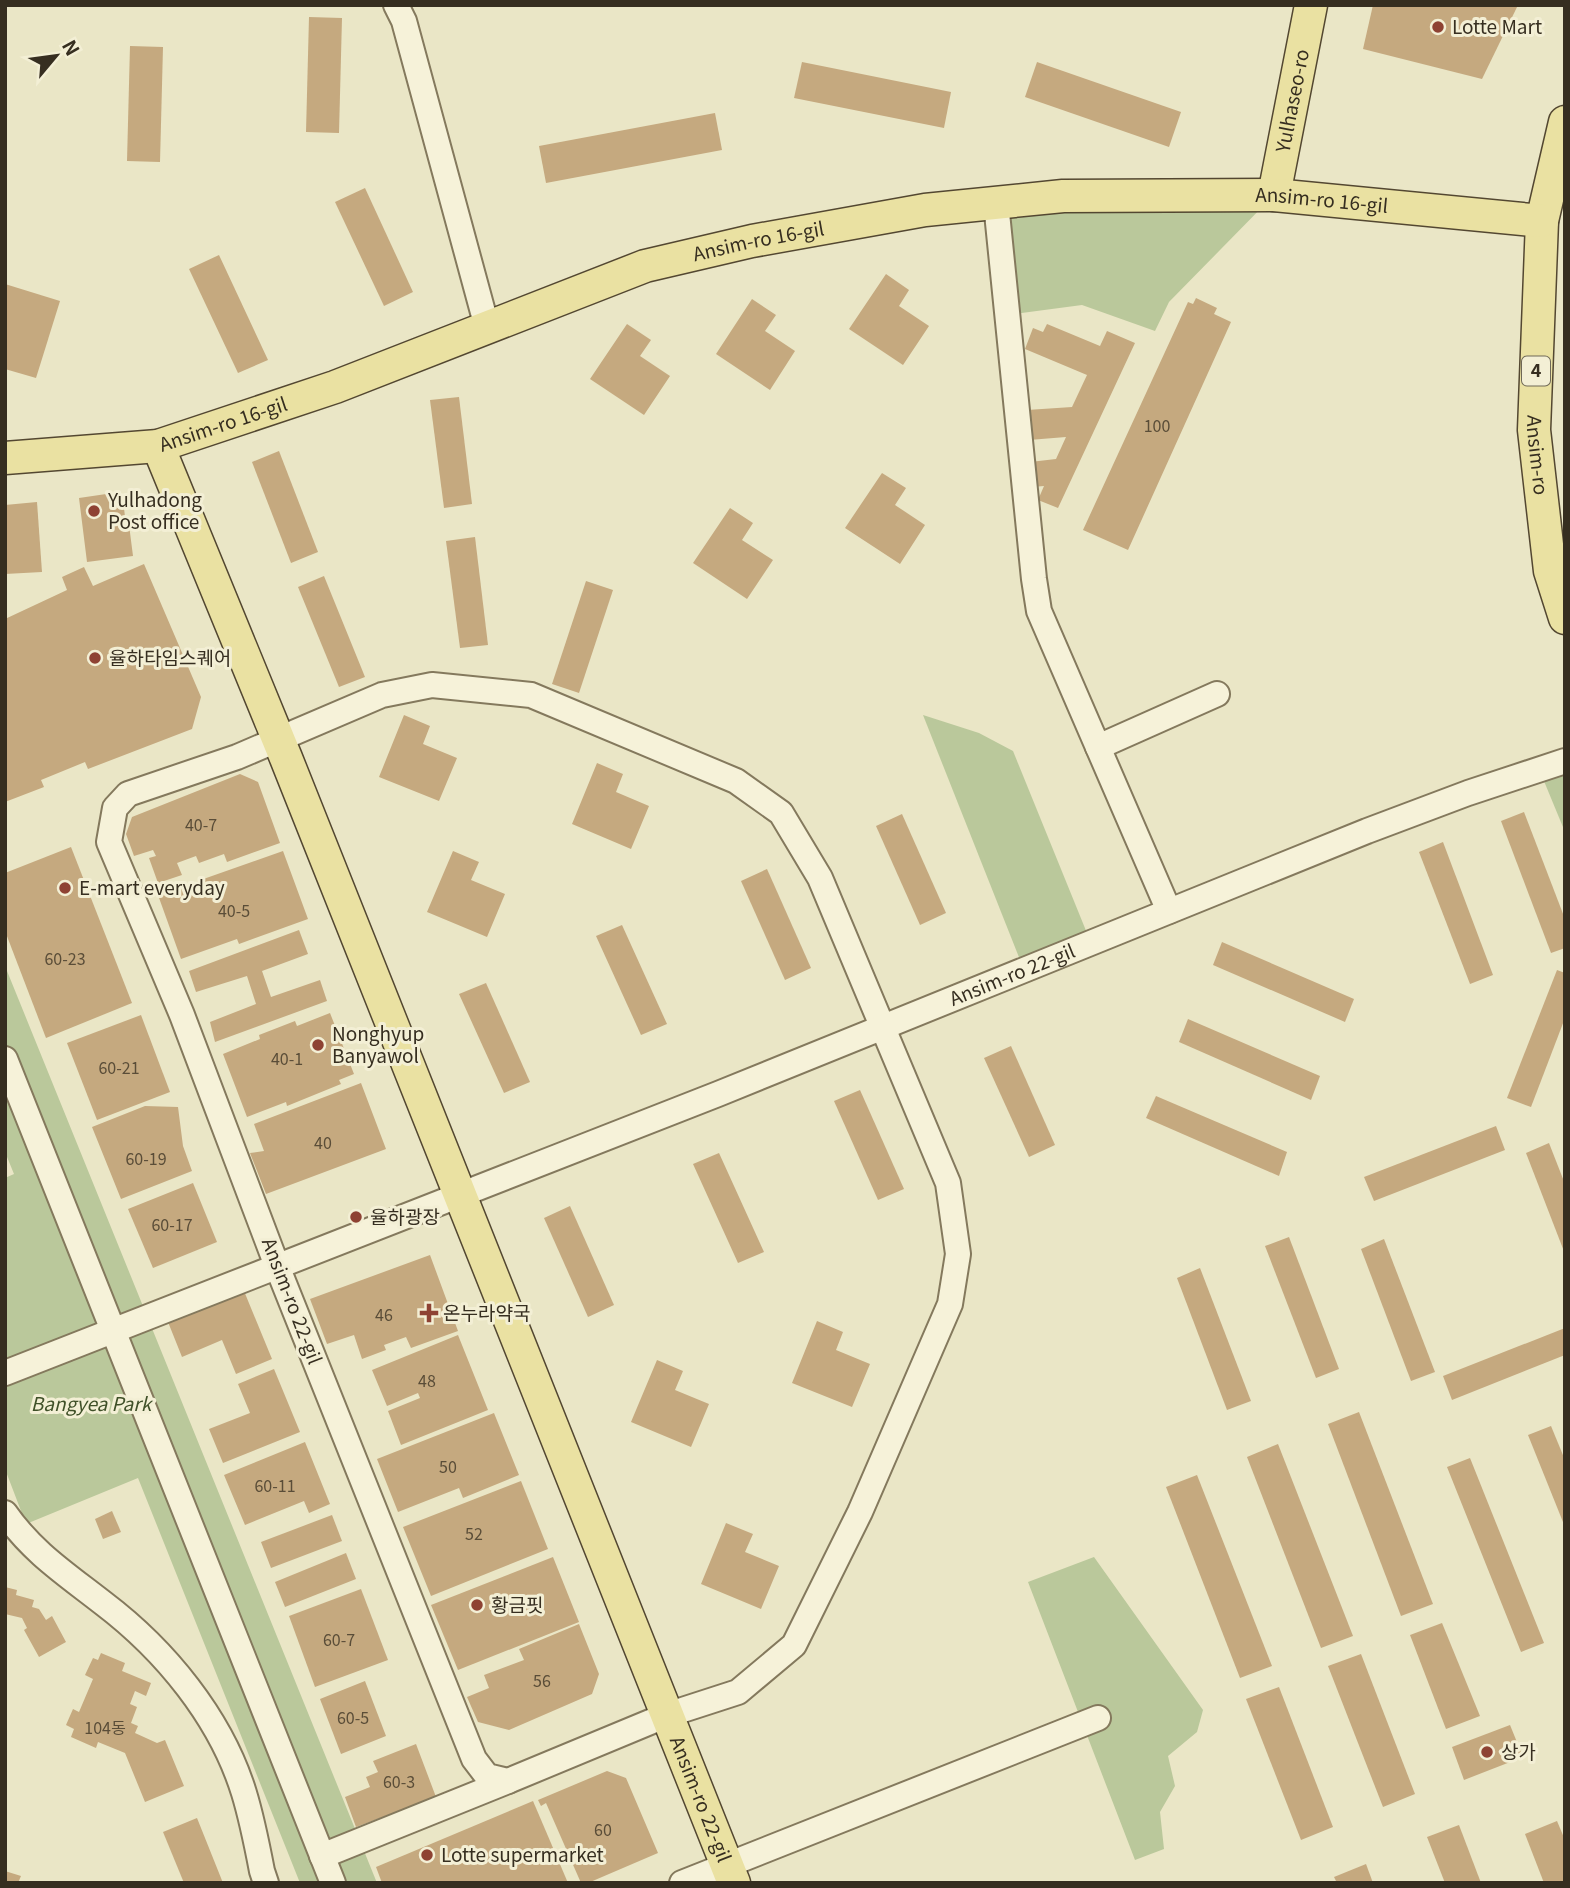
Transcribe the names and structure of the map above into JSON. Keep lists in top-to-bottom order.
{
  "streets": {
    "main road": [
      "Yulhaseo-ro",
      "Ansim-ro 16-gil",
      "4",
      "Ansim-ro",
      "Ansim-ro 22-gil"
    ]
  },
  "crossings": [
    ["Yulhaseo-ro", "Ansim-ro 16-gil"],
    ["Ansim-ro 16-gil", "Ansim-ro"],
    ["Ansim-ro 16-gil", "Ansim-ro 22-gil"]
  ],
  "parks": ["Bangyea Park"],
  "places": {
    "other": [
      "Lotte Mart",
      "Yulhadong Post office",
      "율하타임스퀘어",
      "E-mart everyday",
      "Nonghyup Banyawol",
      "율하광장",
      "황금핏",
      "상가",
      "Lotte supermarket"
    ],
    "health": ["온누라약국"]
  },
  "house_numbers": [
    "100",
    "40-7",
    "40-5",
    "60-23",
    "40-1",
    "60-21",
    "40",
    "60-19",
    "60-17",
    "46",
    "48",
    "50",
    "60-11",
    "52",
    "60-7",
    "56",
    "60-5",
    "104동",
    "60-3",
    "60"
  ],
  "north": "top right"
}
